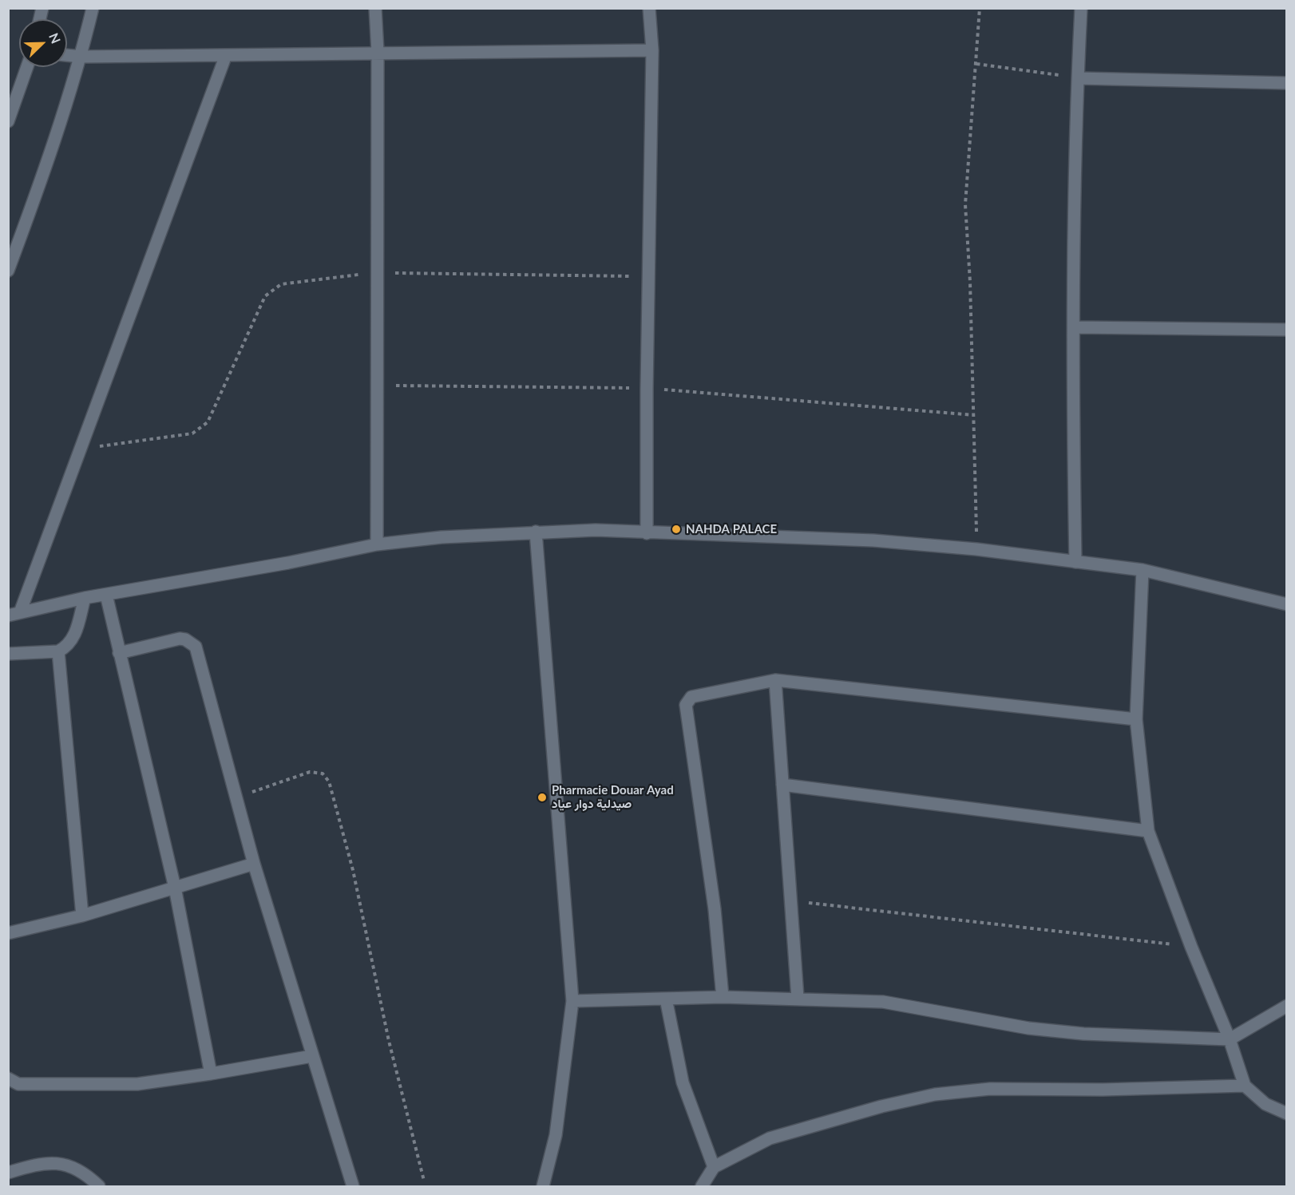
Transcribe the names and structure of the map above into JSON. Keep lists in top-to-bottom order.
{
  "places": ["NAHDA PALACE", "Pharmacie Douar Ayad صيدلية دوار عياد"],
  "north": "top right"
}
